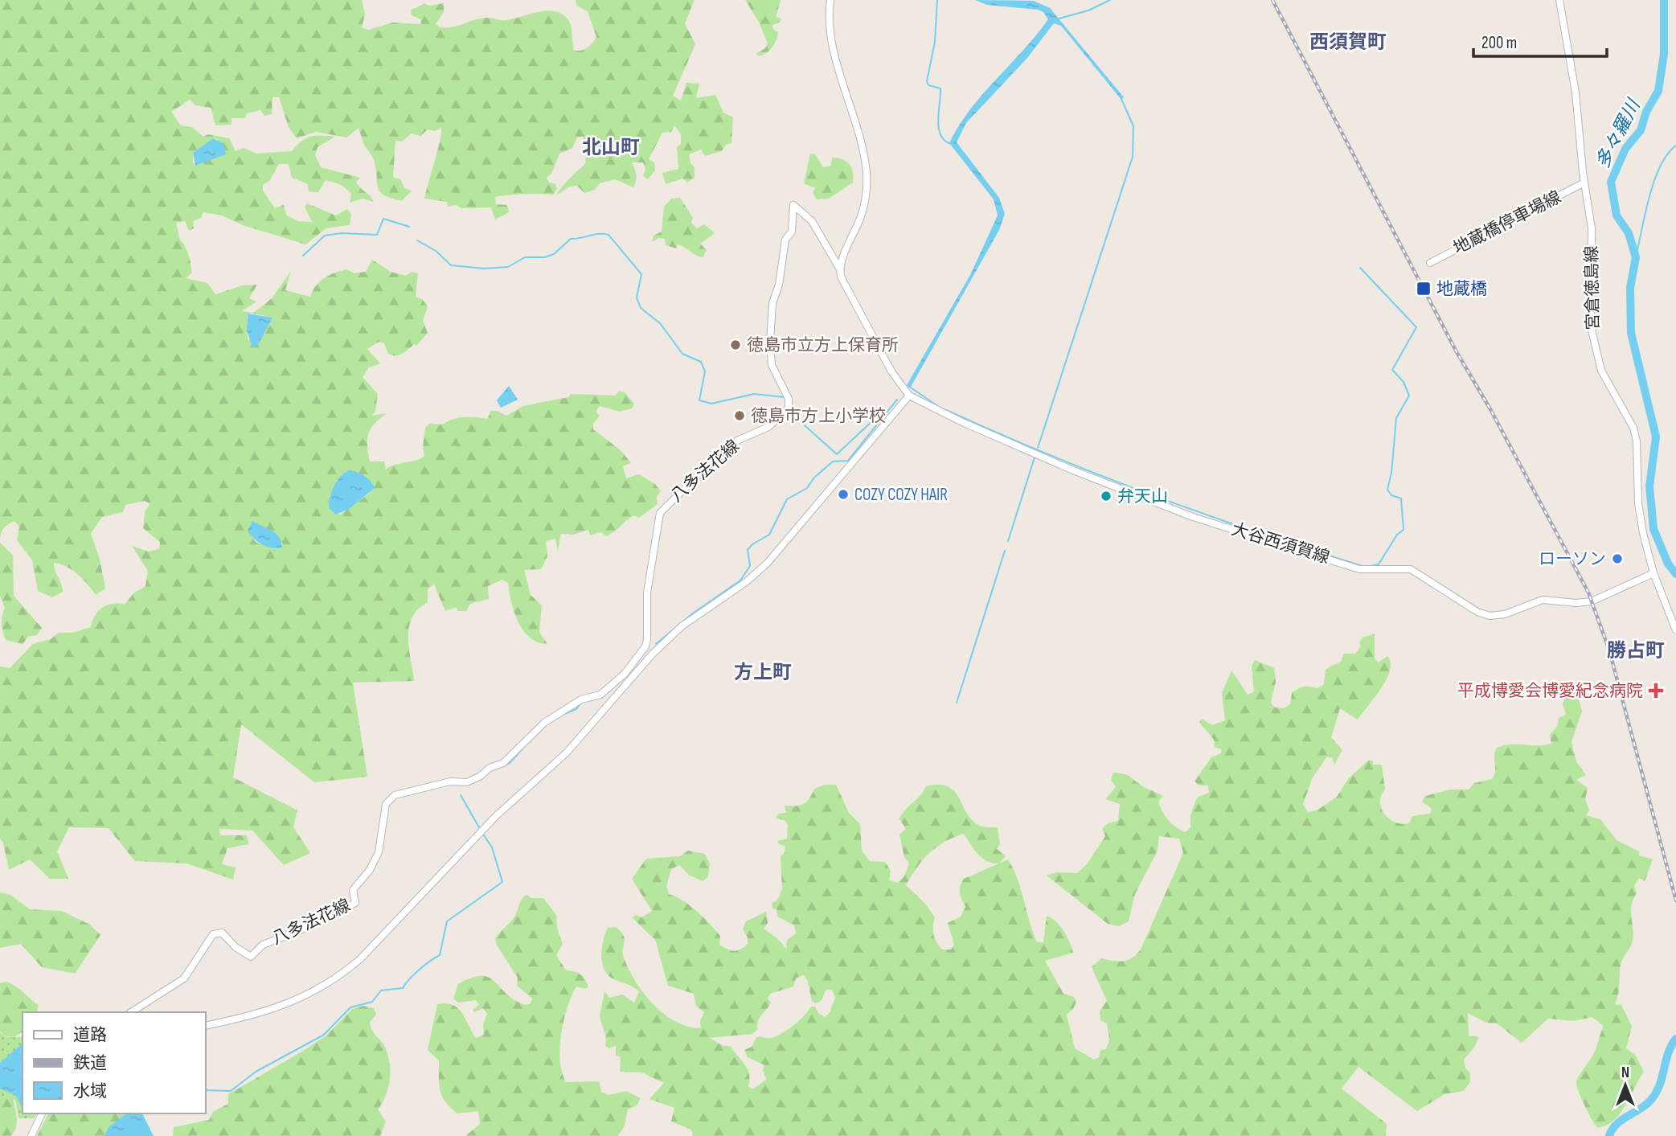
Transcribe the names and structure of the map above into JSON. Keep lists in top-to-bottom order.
{
  "streets": {
    "main road": [
      "地蔵橋停車場線",
      "宮倉徳島線",
      "八多法花線",
      "大谷西須賀線"
    ]
  },
  "crossings": [
    ["地蔵橋停車場線", "宮倉徳島線"],
    ["宮倉徳島線", "大谷西須賀線"],
    ["八多法花線", "大谷西須賀線"]
  ],
  "districts": [
    "西須賀町",
    "北山町",
    "勝占町",
    "方上町"
  ],
  "water": ["多々羅川"],
  "places": {
    "transit": ["地蔵橋"],
    "other": [
      "徳島市立方上保育所",
      "徳島市方上小学校",
      "COZY COZY HAIR",
      "弁天山",
      "ローソン"
    ],
    "health": ["平成博愛会博愛紀念病院"]
  },
  "legend": ["道路", "鉄道", "水域"],
  "scale_bar": "200 m",
  "north": "top"
}
